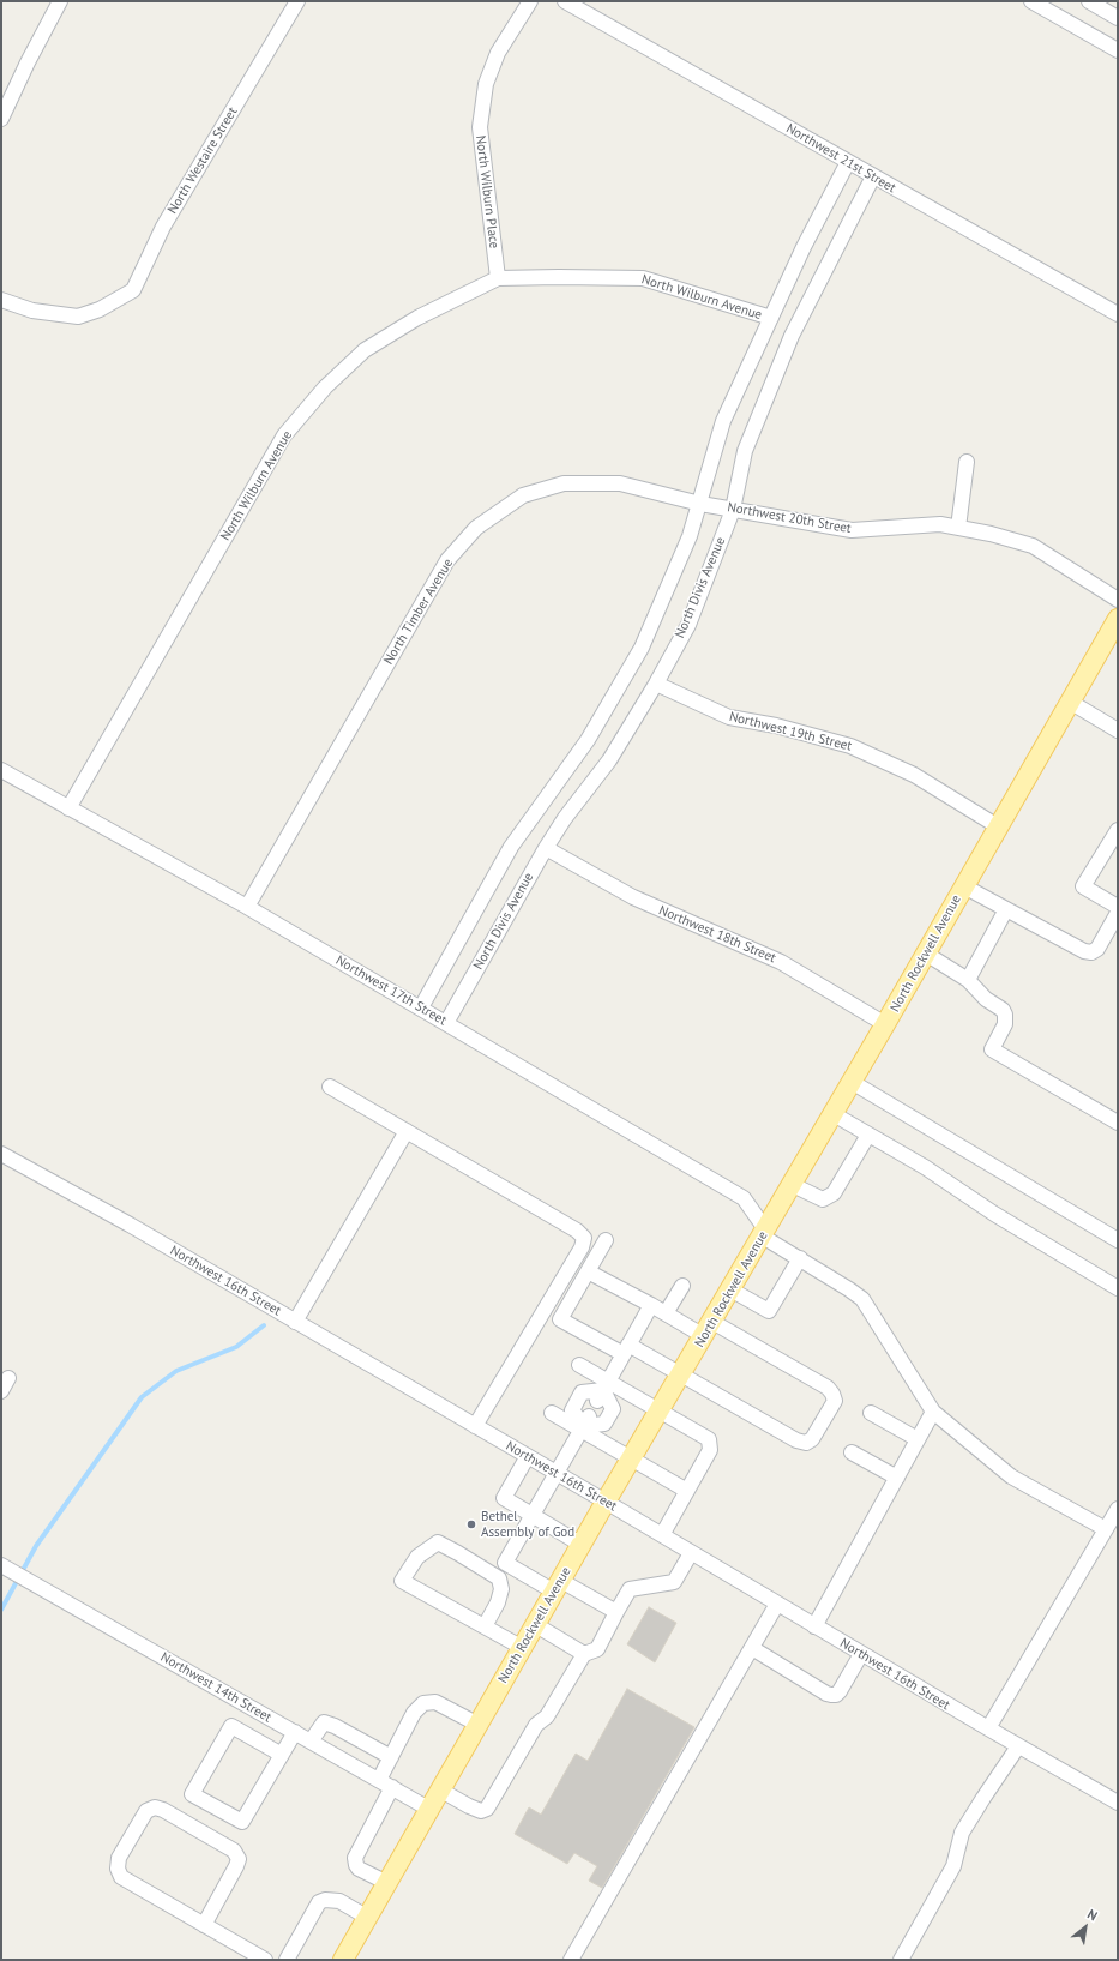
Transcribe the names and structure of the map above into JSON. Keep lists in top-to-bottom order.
{
  "streets": {
    "main road": ["North Rockwell Avenue"],
    "street": [
      "Northwest 21st Street",
      "North Westaire Street",
      "North Wilburn Place",
      "North Wilburn Avenue",
      "Northwest 20th Street",
      "North Divis Avenue",
      "North Timber Avenue",
      "Northwest 19th Street",
      "Northwest 18th Street",
      "Northwest 17th Street",
      "Northwest 16th Street",
      "Northwest 14th Street"
    ]
  },
  "crossings": [
    ["Northwest 21st Street", "North Divis Avenue"],
    ["North Wilburn Place", "North Wilburn Avenue"],
    ["North Wilburn Avenue", "Northwest 17th Street"],
    ["Northwest 20th Street", "North Divis Avenue"],
    ["Northwest 20th Street", "North Timber Avenue"],
    ["North Divis Avenue", "Northwest 19th Street"],
    ["North Divis Avenue", "Northwest 18th Street"],
    ["North Divis Avenue", "Northwest 17th Street"],
    ["North Timber Avenue", "Northwest 17th Street"],
    ["Northwest 19th Street", "North Rockwell Avenue"],
    ["Northwest 18th Street", "North Rockwell Avenue"],
    ["North Rockwell Avenue", "Northwest 17th Street"],
    ["North Rockwell Avenue", "Northwest 16th Street"],
    ["North Rockwell Avenue", "Northwest 14th Street"]
  ],
  "places": ["Bethel Assembly of God"],
  "north": "top right"
}
